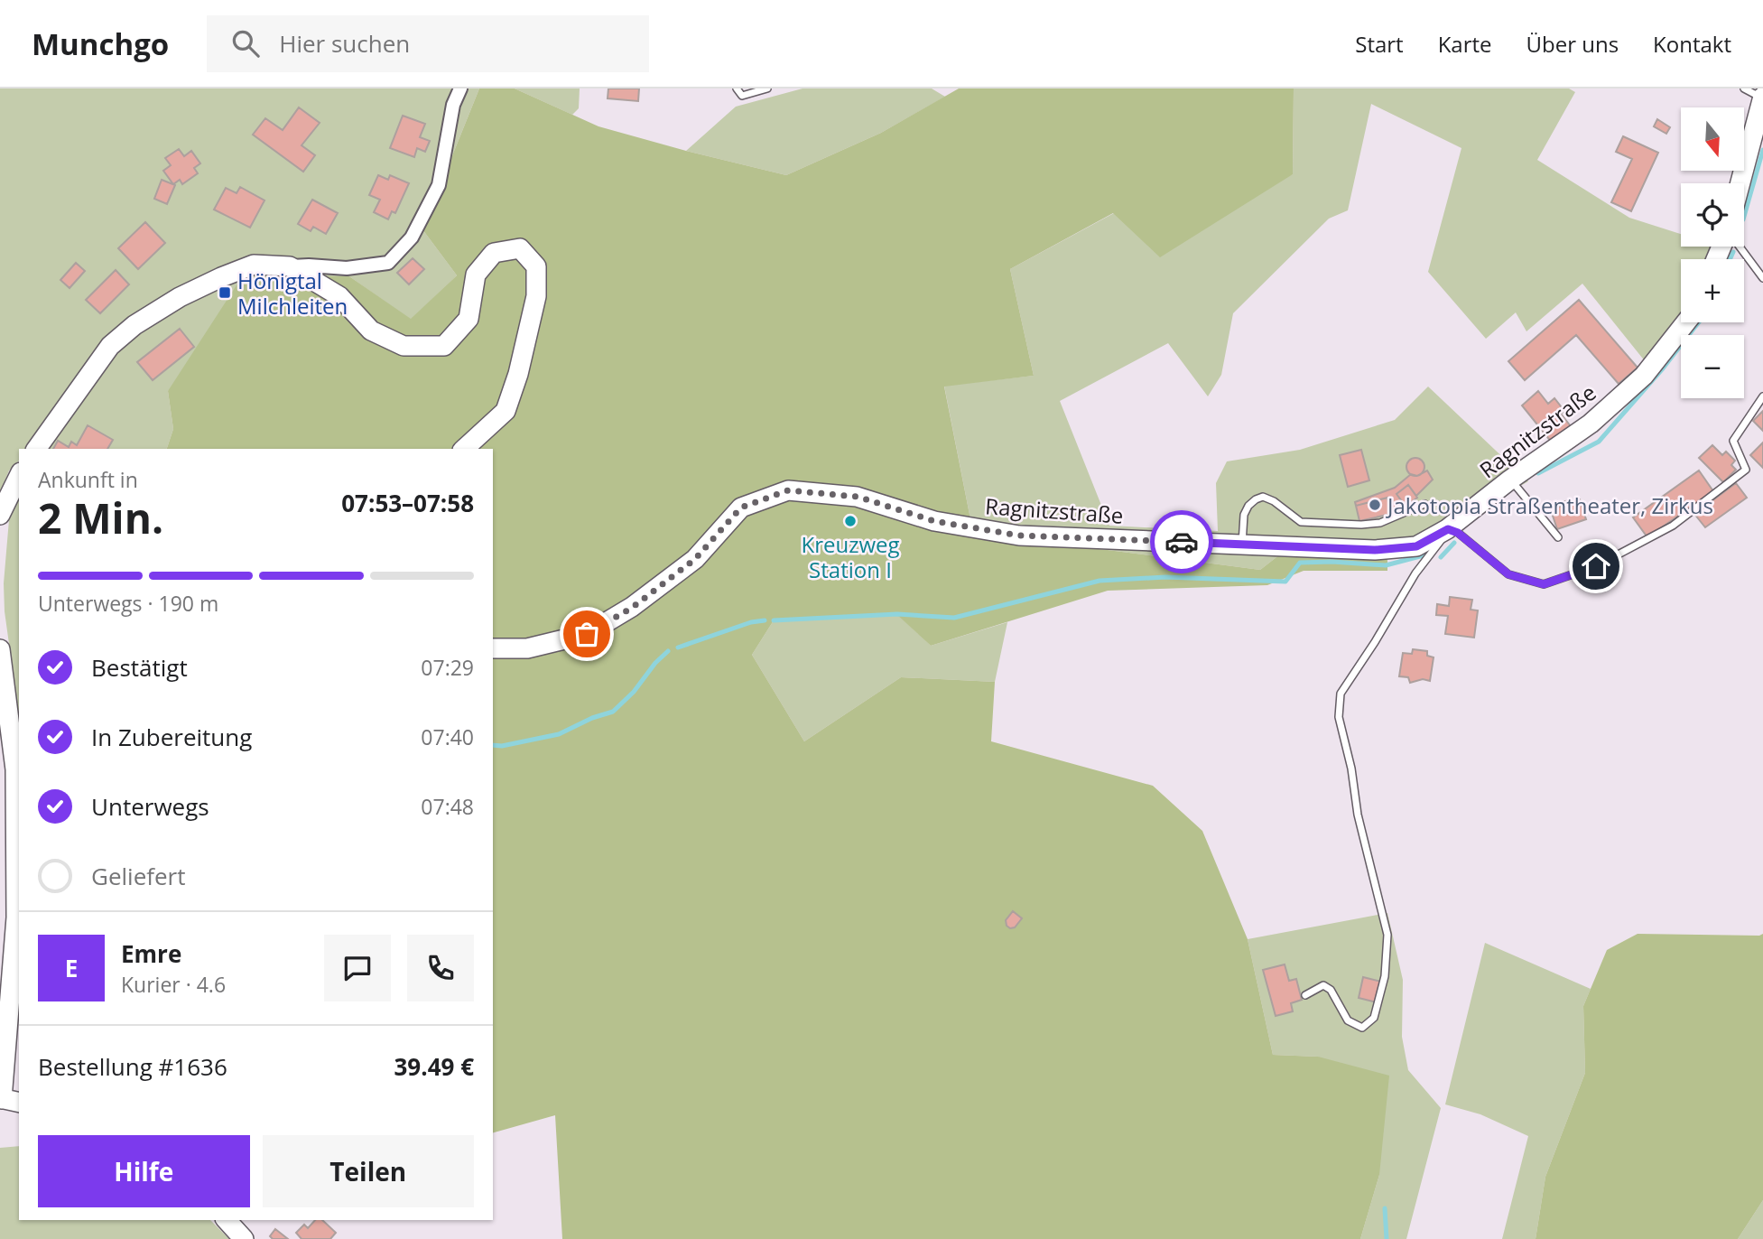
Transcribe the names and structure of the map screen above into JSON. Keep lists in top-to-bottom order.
{
  "streets": {
    "main road": ["Ragnitzstraße"]
  },
  "places": {
    "transit": ["Hönigtal Milchleiten"],
    "other": ["Jakotopia Straßentheater, Zirkus", "Kreuzweg Station I"]
  },
  "north": "bottom",
  "page": {
    "header": "Munchgo",
    "search": "Hier suchen",
    "nav": [
      "Start",
      "Karte",
      "Über uns",
      "Kontakt"
    ],
    "map_buttons": ["+", "−"],
    "heading": ["2 Min.", "Ankunft in", "07:53–07:58"],
    "panel": [
      "Emre",
      "Kurier · 4.6",
      "Bestellung #1636",
      "39.49 €"
    ],
    "bar": "Unterwegs · 190 m",
    "list": [
      ["Bestätigt", "07:29"],
      ["In Zubereitung", "07:40"],
      ["Unterwegs", "07:48"],
      "Geliefert"
    ],
    "round": "E",
    "buttons": ["Hilfe", "Teilen"]
  }
}
